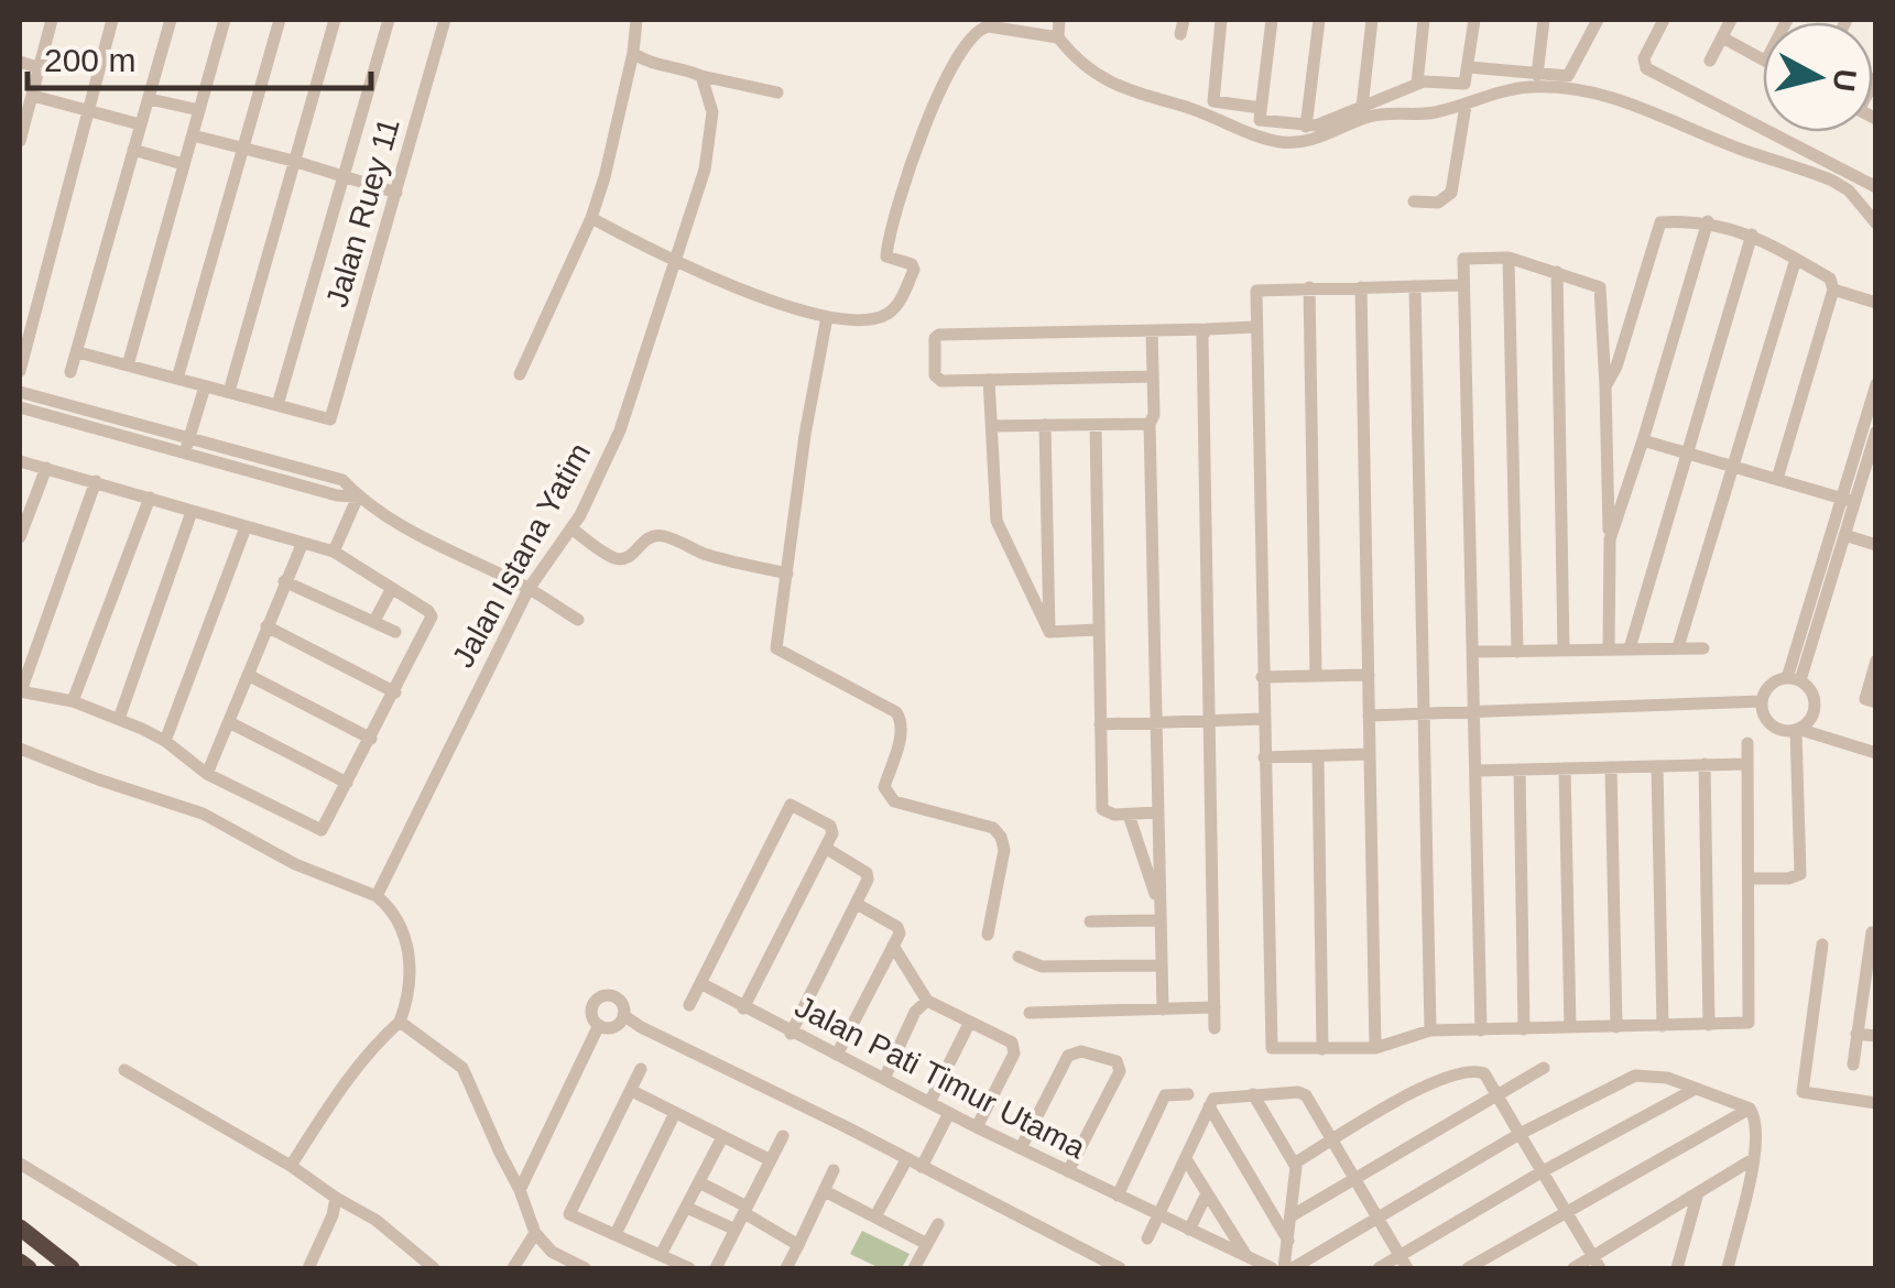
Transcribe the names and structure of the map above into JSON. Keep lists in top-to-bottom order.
{
  "streets": {
    "street": ["Jalan Ruey 11", "Jalan Istana Yatim", "Jalan Pati Timur Utama"]
  },
  "scale_bar": "200 m",
  "north": "right"
}
